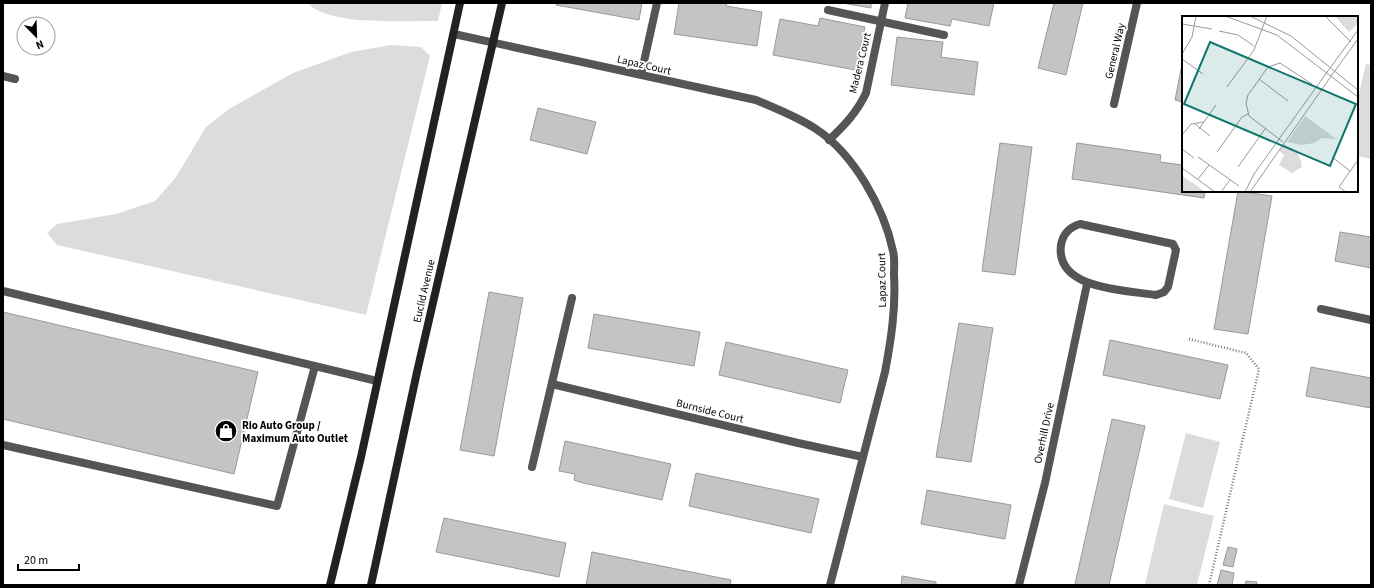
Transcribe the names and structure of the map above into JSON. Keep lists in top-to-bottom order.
{
  "streets": {
    "main road": ["Euclid Avenue"],
    "street": [
      "General Way",
      "Madera Court",
      "Lapaz Court",
      "Burnside Court",
      "Overhill Drive"
    ]
  },
  "crossings": [
    ["Madera Court", "Lapaz Court"],
    ["Lapaz Court", "Euclid Avenue"],
    ["Lapaz Court", "Burnside Court"]
  ],
  "places": {
    "shop": ["Rio Auto Group / Maximum Auto Outlet"]
  },
  "scale_bar": "20 m",
  "north": "bottom right"
}
